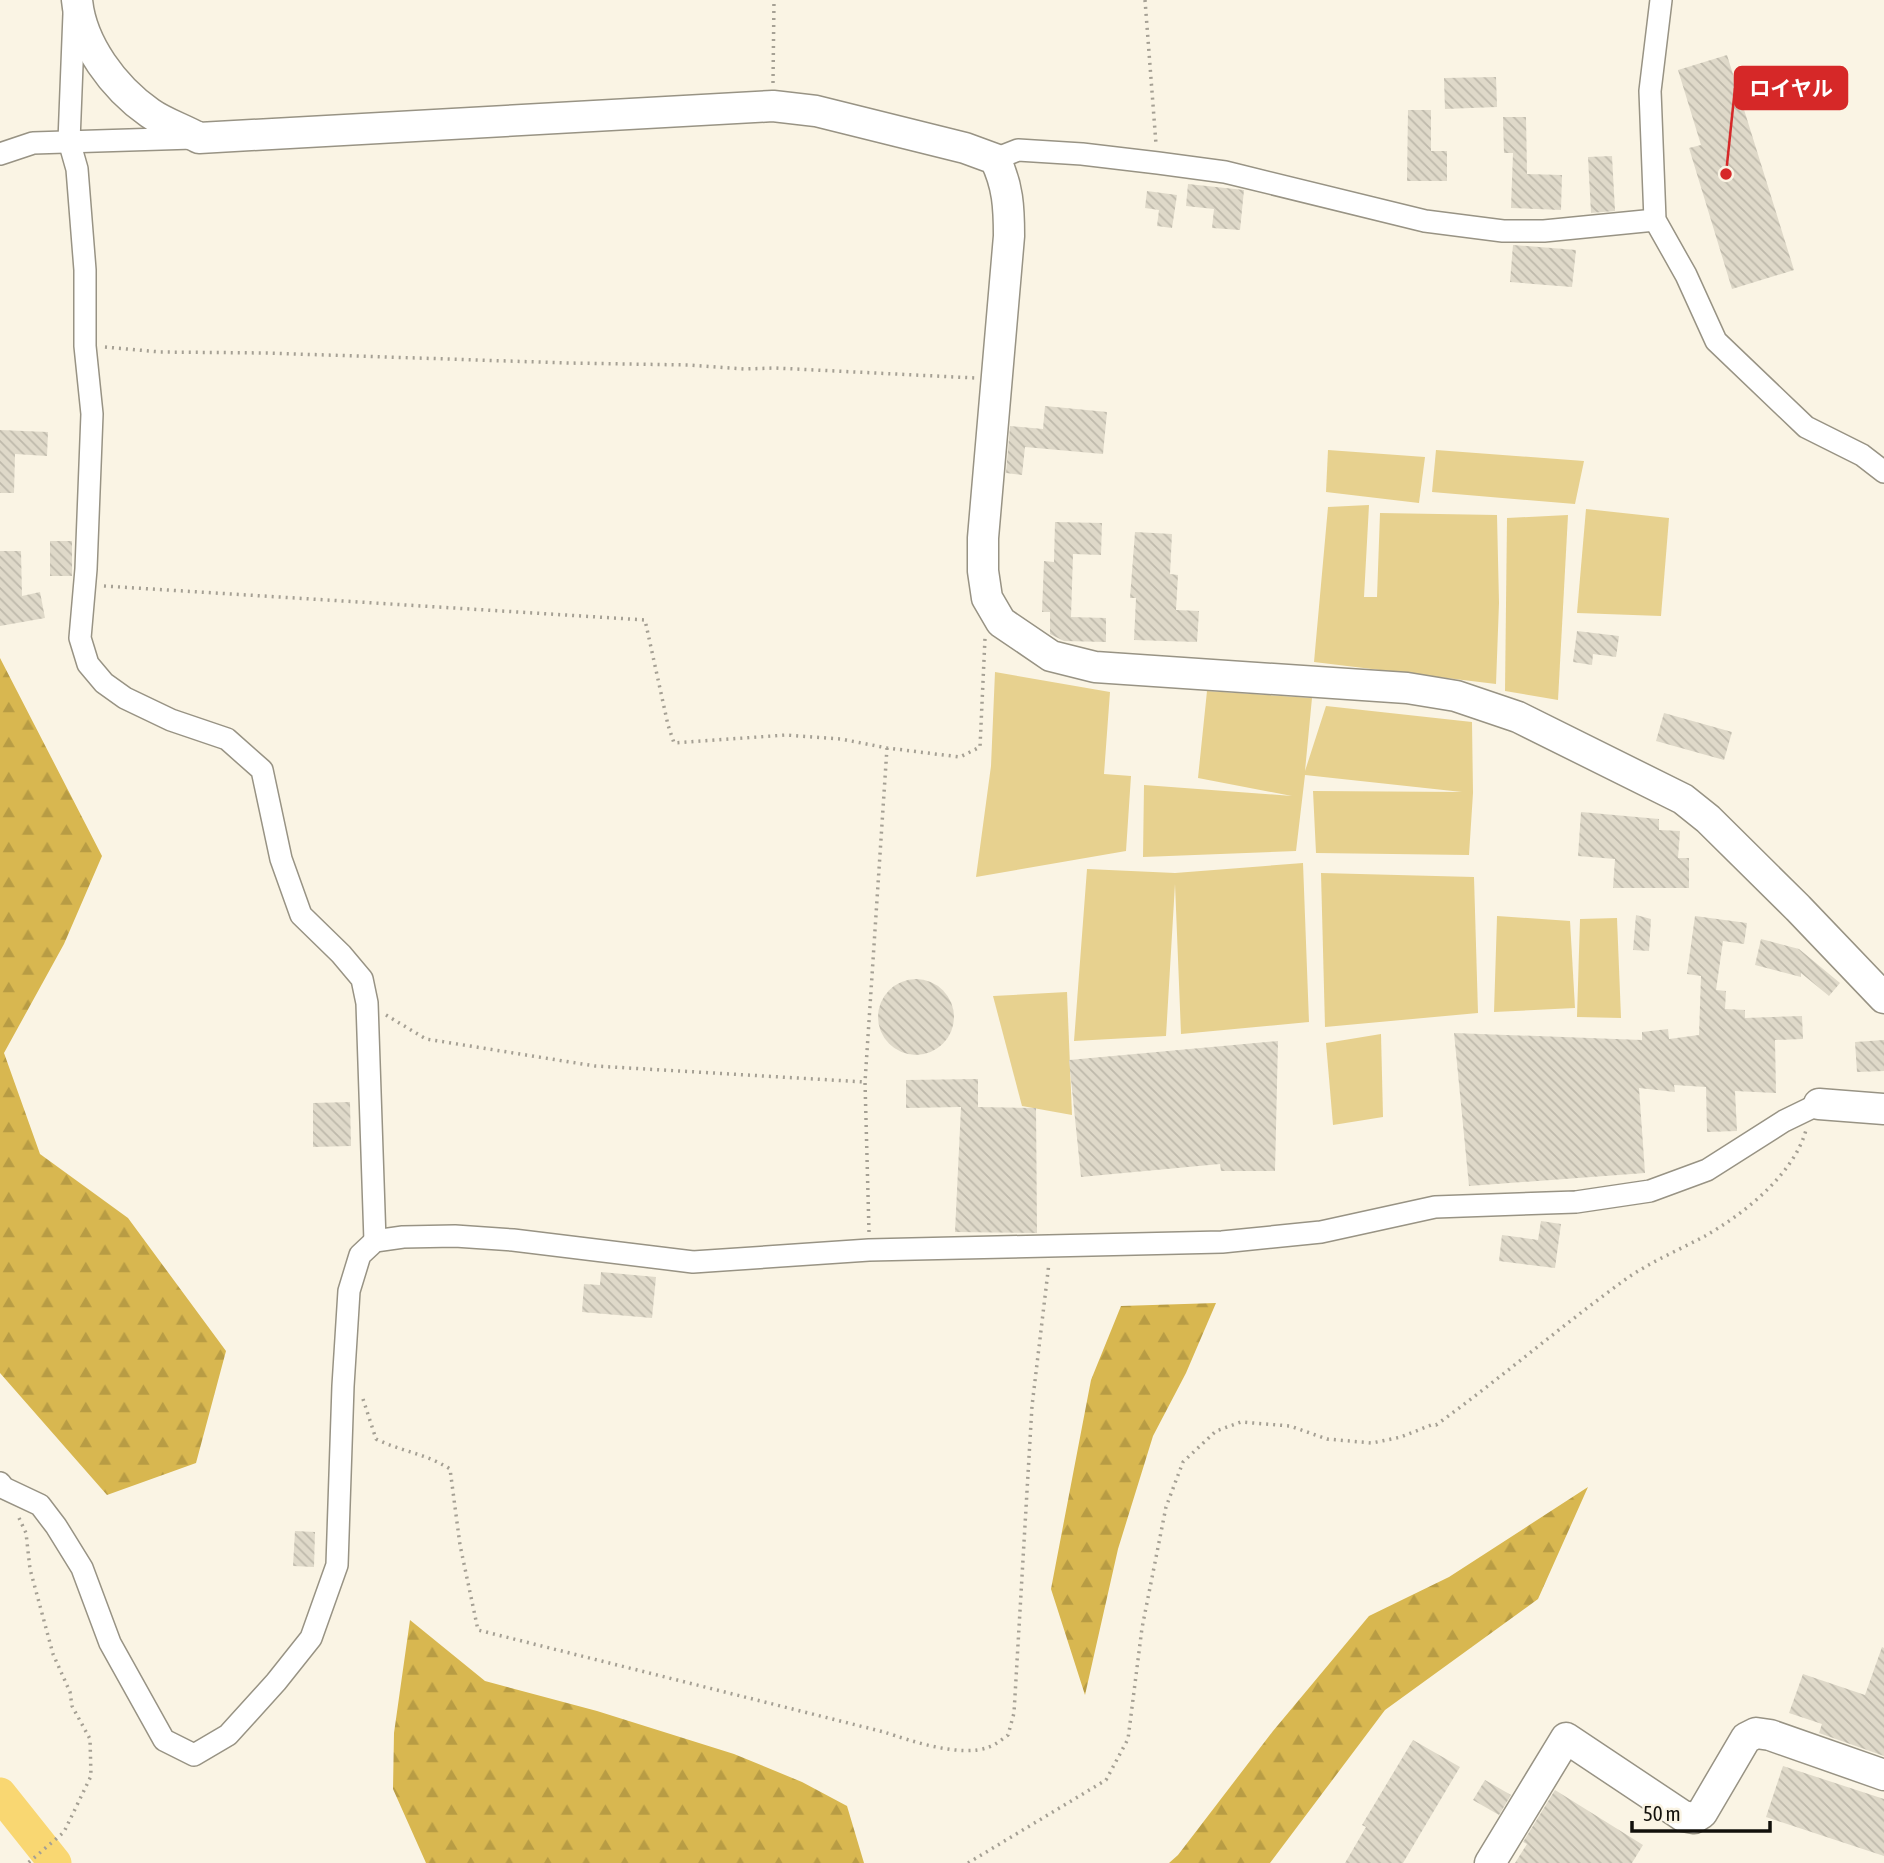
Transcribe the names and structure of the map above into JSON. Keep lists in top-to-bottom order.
{
  "places": ["ロイヤル"],
  "scale_bar": "50 m"
}
